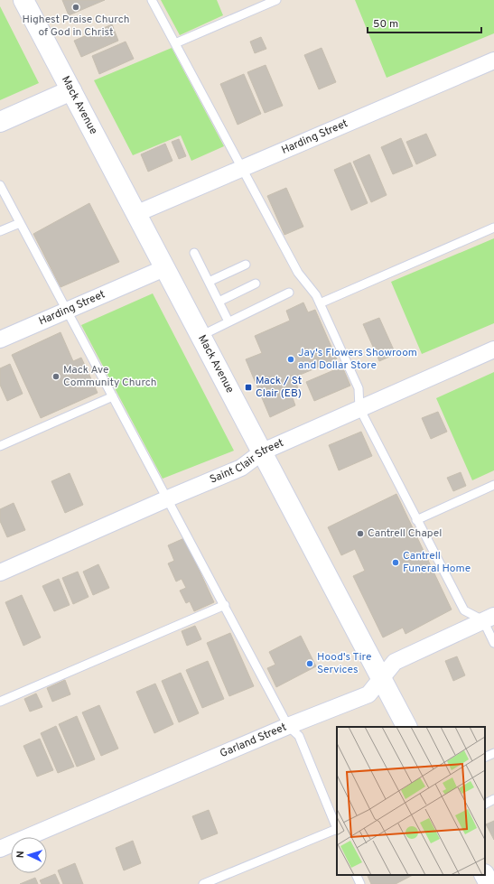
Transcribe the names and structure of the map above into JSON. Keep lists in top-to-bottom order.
{
  "streets": {
    "main road": ["Mack Avenue"],
    "street": ["Harding Street", "Saint Clair Street", "Garland Street"]
  },
  "crossings": [
    ["Mack Avenue", "Harding Street"],
    ["Mack Avenue", "Saint Clair Street"],
    ["Mack Avenue", "Garland Street"]
  ],
  "places": {
    "other": [
      "Highest Praise Church of God in Christ",
      "Jay's Flowers Showroom and Dollar Store",
      "Mack Ave Community Church",
      "Cantrell Chapel",
      "Cantrell Funeral Home",
      "Hood's Tire Services"
    ],
    "transit": ["Mack / St Clair (EB)"]
  },
  "scale_bar": "50 m",
  "north": "left"
}
